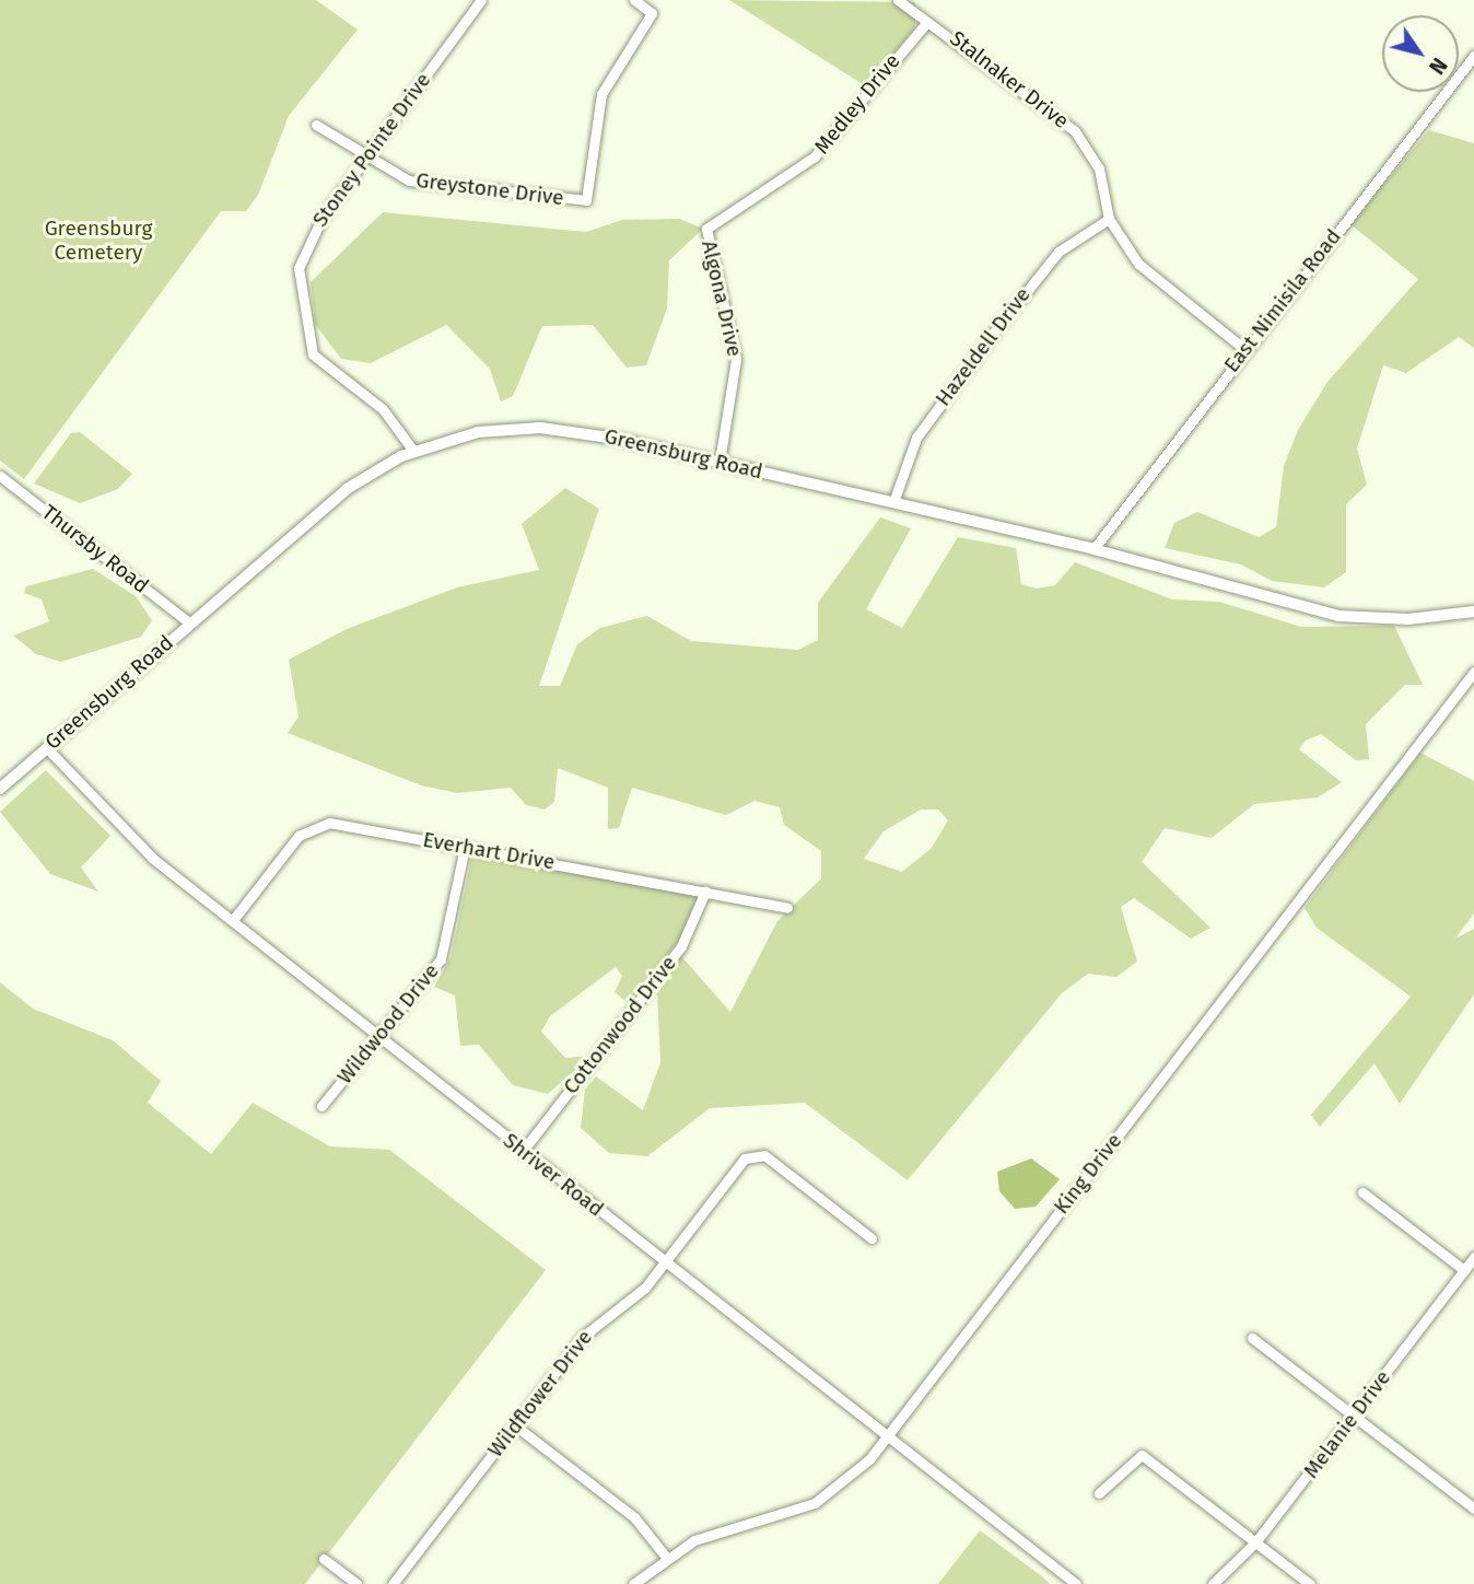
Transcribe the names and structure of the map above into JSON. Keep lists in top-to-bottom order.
{
  "streets": {
    "main road": ["Greensburg Road"],
    "street": [
      "Stalnaker Drive",
      "Medley Drive",
      "Stoney Pointe Drive",
      "Greystone Drive",
      "Algona Drive",
      "East Nimisila Road",
      "Hazeldell Drive",
      "Thursby Road",
      "Everhart Drive",
      "Wildwood Drive",
      "Cottonwood Drive",
      "King Drive",
      "Shriver Road",
      "Wildflower Drive",
      "Melanie Drive"
    ]
  },
  "crossings": [
    ["Stalnaker Drive", "Medley Drive"],
    ["Stalnaker Drive", "East Nimisila Road"],
    ["Stalnaker Drive", "Hazeldell Drive"],
    ["Medley Drive", "Algona Drive"],
    ["Stoney Pointe Drive", "Greystone Drive"],
    ["Stoney Pointe Drive", "Greensburg Road"],
    ["Algona Drive", "Greensburg Road"],
    ["East Nimisila Road", "Greensburg Road"],
    ["Hazeldell Drive", "Greensburg Road"],
    ["Greensburg Road", "Thursby Road"],
    ["Greensburg Road", "Shriver Road"],
    ["Everhart Drive", "Wildwood Drive"],
    ["Everhart Drive", "Cottonwood Drive"],
    ["Everhart Drive", "Shriver Road"],
    ["Wildwood Drive", "Shriver Road"],
    ["Cottonwood Drive", "Shriver Road"],
    ["King Drive", "Shriver Road"],
    ["Shriver Road", "Wildflower Drive"]
  ],
  "parks": ["Greensburg Cemetery"],
  "north": "bottom right"
}
